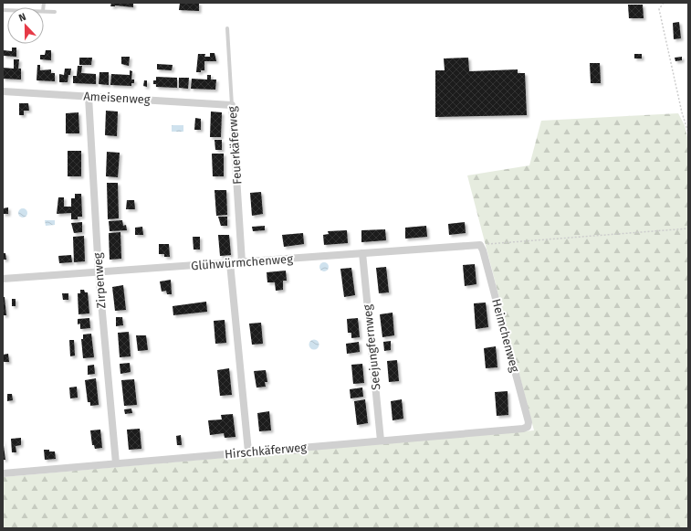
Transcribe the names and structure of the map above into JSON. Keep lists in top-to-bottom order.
{
  "streets": {
    "street": [
      "Ameisenweg",
      "Feuerkäferweg",
      "Glühwürmchenweg",
      "Zirpenweg",
      "Heimchenweg",
      "Seejungfernweg",
      "Hirschkäferweg"
    ]
  },
  "crossings": [
    ["Ameisenweg", "Feuerkäferweg"],
    ["Ameisenweg", "Zirpenweg"],
    ["Feuerkäferweg", "Glühwürmchenweg"],
    ["Glühwürmchenweg", "Zirpenweg"],
    ["Glühwürmchenweg", "Heimchenweg"],
    ["Glühwürmchenweg", "Seejungfernweg"],
    ["Zirpenweg", "Hirschkäferweg"],
    ["Heimchenweg", "Hirschkäferweg"],
    ["Seejungfernweg", "Hirschkäferweg"]
  ],
  "north": "top"
}
